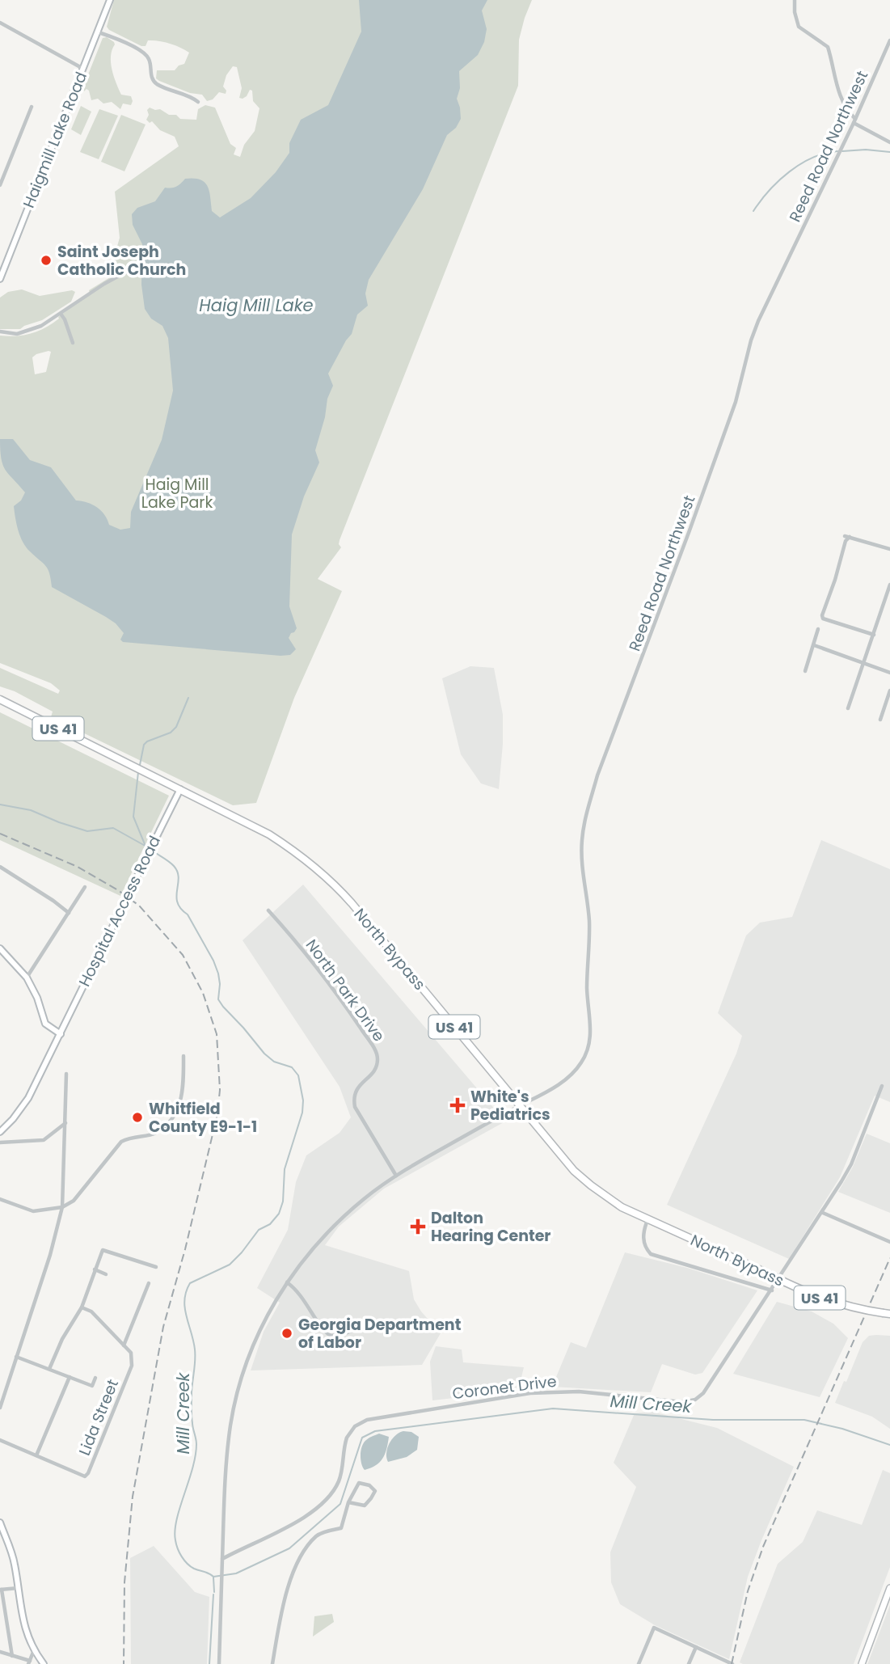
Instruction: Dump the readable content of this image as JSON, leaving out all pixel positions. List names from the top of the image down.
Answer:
{
  "streets": {
    "highway": ["US 41", "North Bypass"],
    "main road": ["Haigmill Lake Road", "Hospital Access Road"],
    "street": [
      "Reed Road Northwest",
      "North Park Drive",
      "Coronet Drive",
      "Lida Street"
    ]
  },
  "crossings": [
    ["Reed Road Northwest", "North Bypass"],
    ["Reed Road Northwest", "North Park Drive"],
    ["Reed Road Northwest", "Coronet Drive"],
    ["Hospital Access Road", "North Bypass"]
  ],
  "water": ["Haig Mill Lake", "Mill Creek"],
  "parks": ["Haig Mill Lake Park"],
  "places": {
    "other": ["Saint Joseph Catholic Church", "Whitfield County E9-1-1", "Georgia Department of Labor"],
    "health": ["White's Pediatrics", "Dalton Hearing Center"]
  }
}
